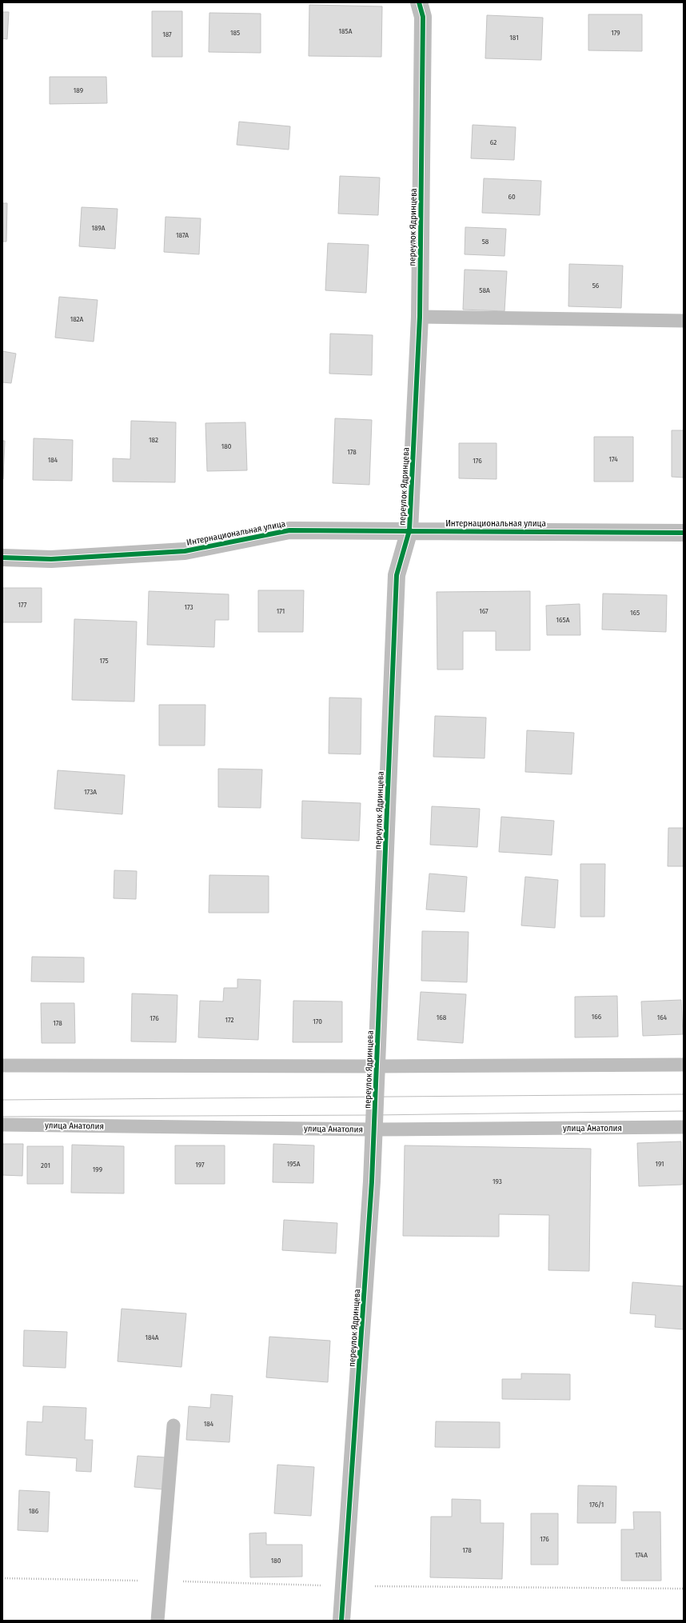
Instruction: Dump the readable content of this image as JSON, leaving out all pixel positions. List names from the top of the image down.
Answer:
{
  "streets": {
    "street": ["переулок Ядринцева", "Интернациональная улица"],
    "lane": ["улица Анатолия"]
  },
  "crossings": [
    ["переулок Ядринцева", "Интернациональная улица"],
    ["переулок Ядринцева", "улица Анатолия"]
  ],
  "house_numbers": [
    "185А",
    "185",
    "179",
    "187",
    "181",
    "189",
    "62",
    "60",
    "189А",
    "187А",
    "58",
    "56",
    "58А",
    "182А",
    "182",
    "180",
    "178",
    "174",
    "184",
    "176",
    "177",
    "173",
    "171",
    "167",
    "165",
    "165А",
    "175",
    "173А",
    "166",
    "168",
    "164",
    "176",
    "172",
    "170",
    "178",
    "195А",
    "191",
    "197",
    "201",
    "199",
    "193",
    "184А",
    "184",
    "176/1",
    "186",
    "176",
    "178",
    "174А",
    "180"
  ]
}
